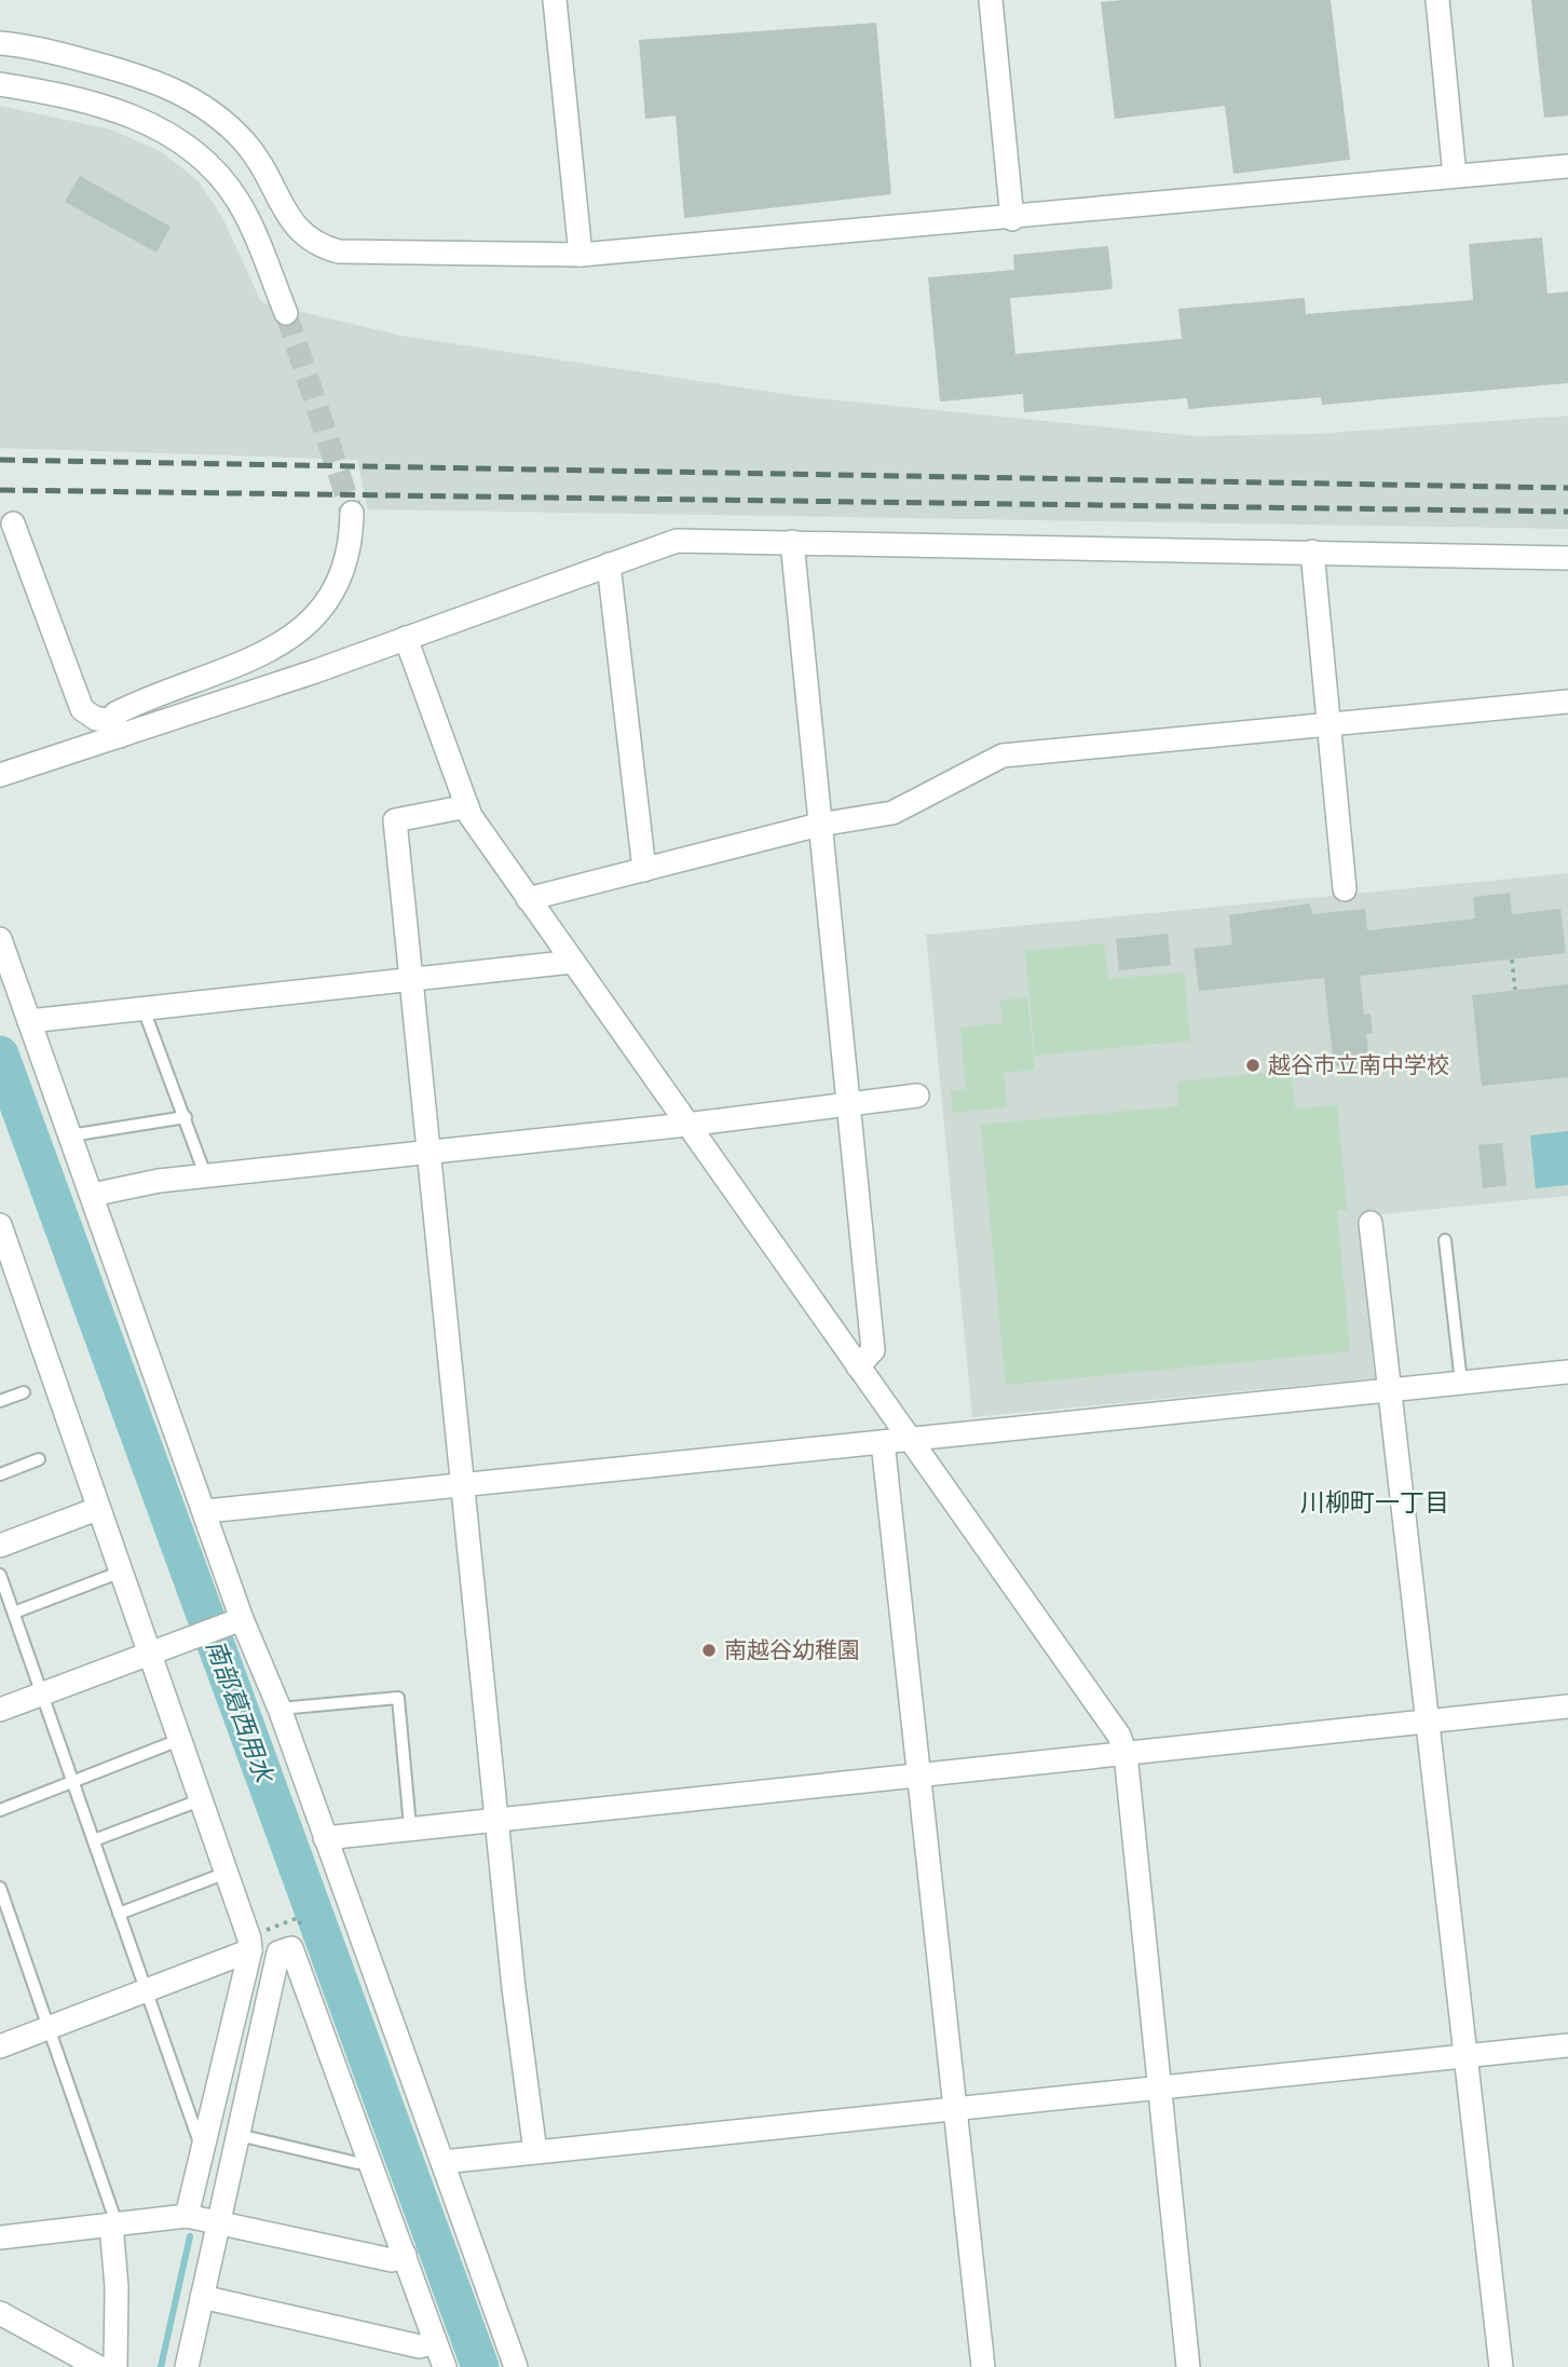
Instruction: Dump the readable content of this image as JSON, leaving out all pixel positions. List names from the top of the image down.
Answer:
{
  "districts": ["川柳町一丁目"],
  "water": ["南部葛西用水"],
  "places": ["越谷市立南中学校", "南越谷幼稚園"]
}
